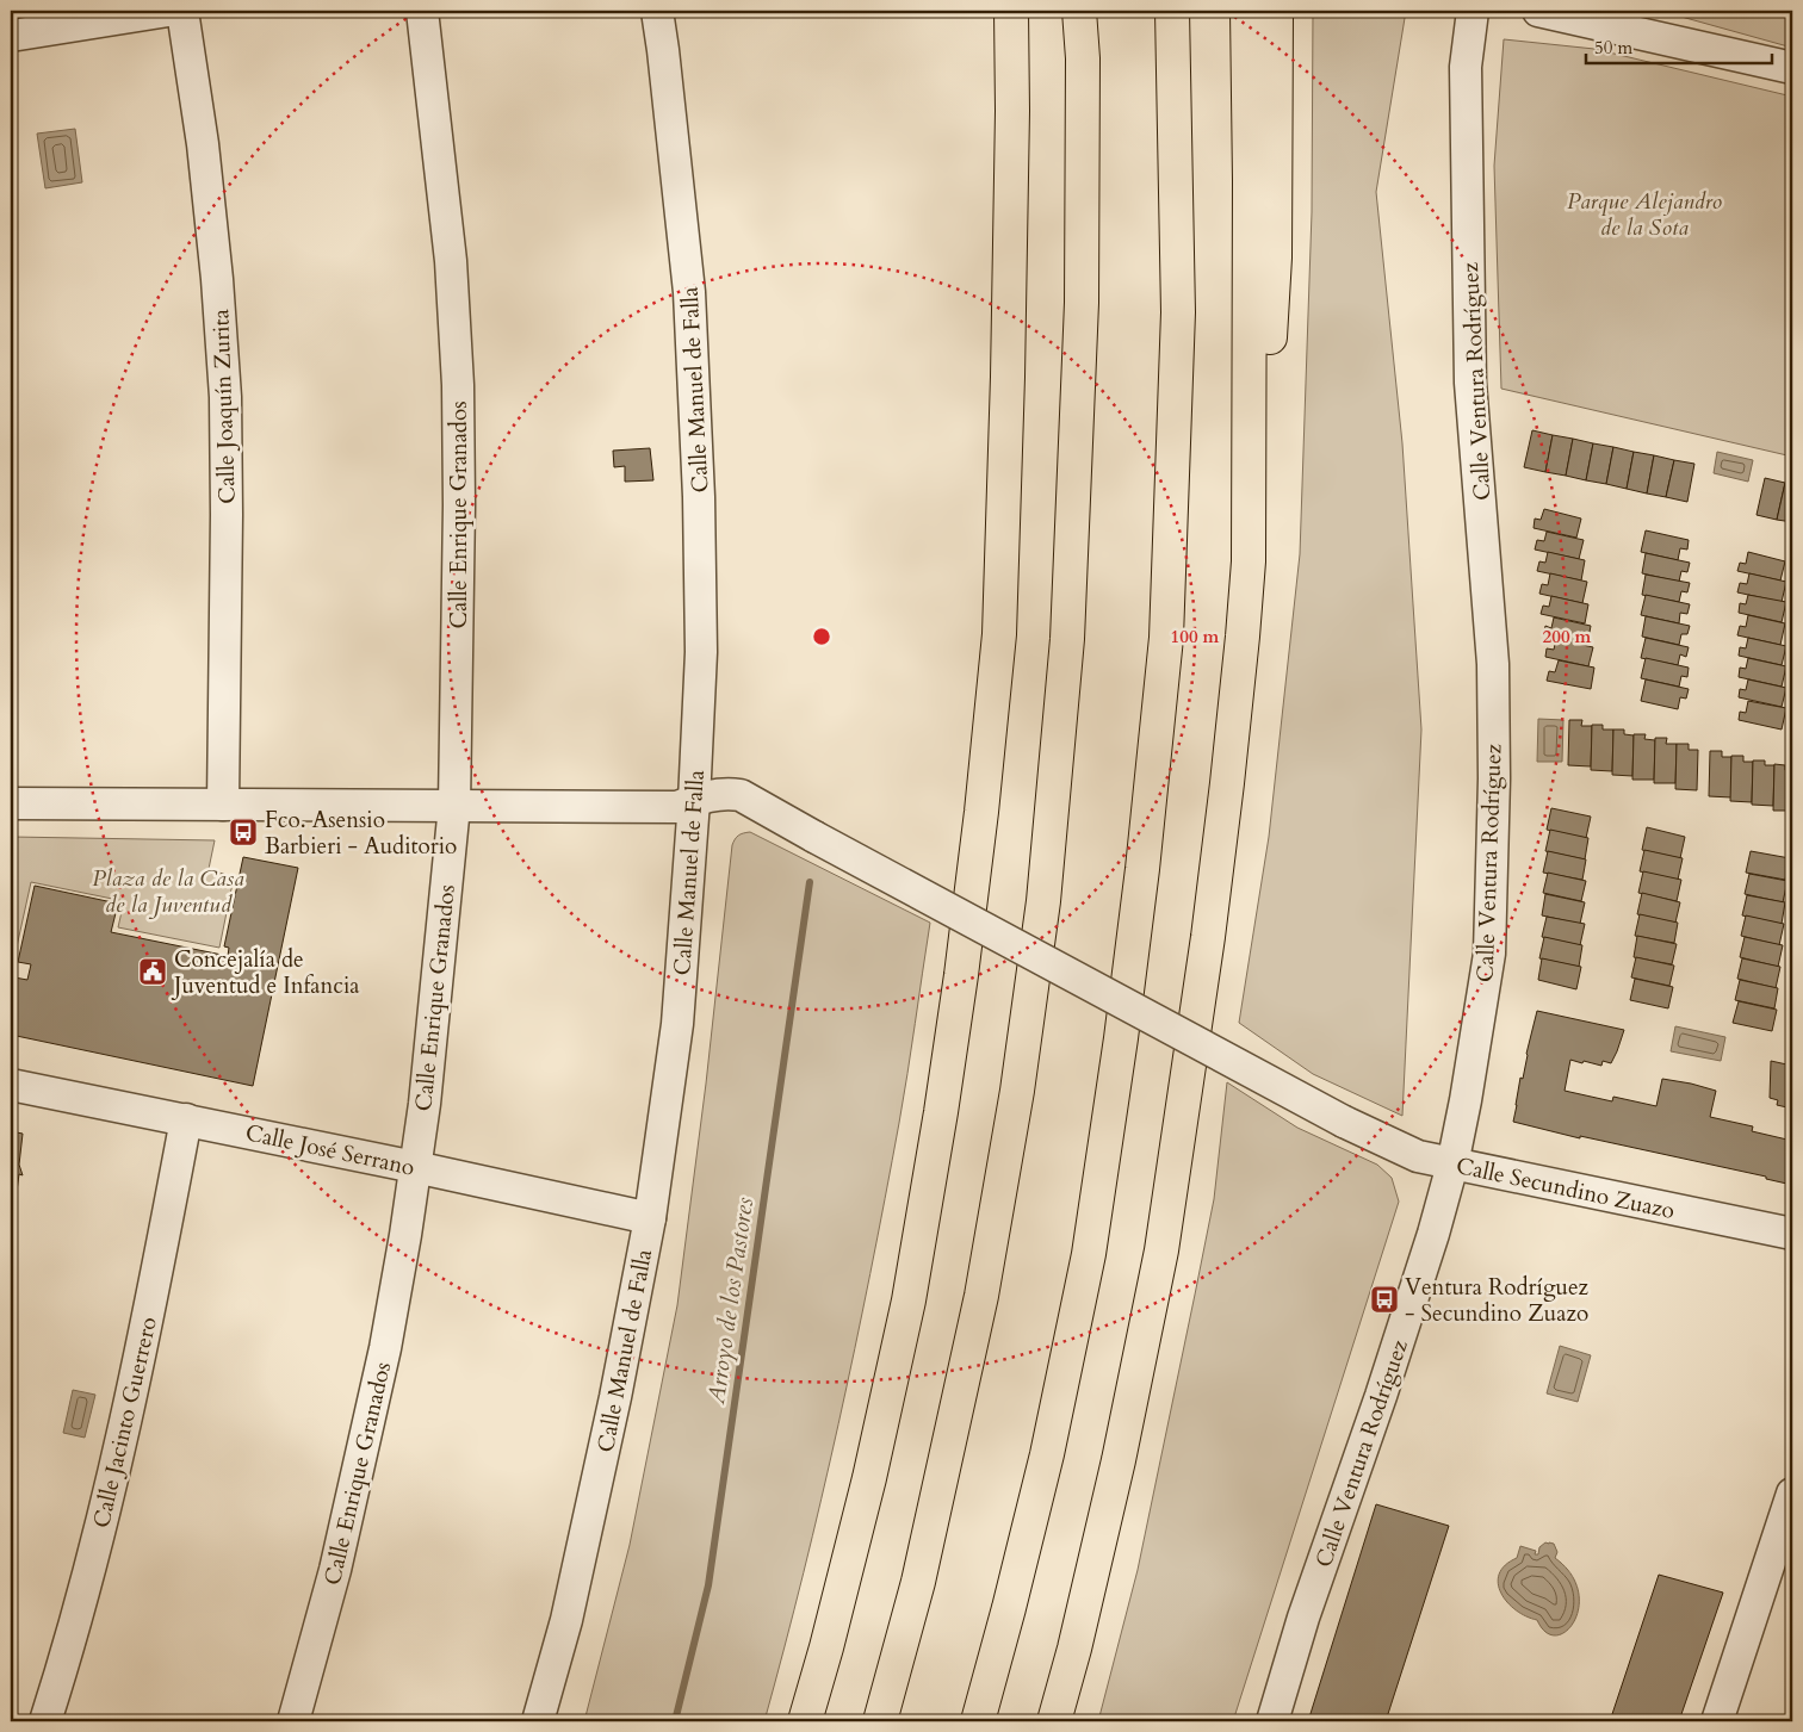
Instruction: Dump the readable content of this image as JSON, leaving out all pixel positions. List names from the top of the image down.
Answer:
{
  "streets": {
    "street": [
      "Calle Ventura Rodríguez",
      "Calle Manuel de Falla",
      "Calle Joaquín Zurita",
      "Calle Enrique Granados",
      "Calle José Serrano",
      "Calle Secundino Zuazo",
      "Calle Jacinto Guerrero"
    ]
  },
  "crossings": [
    ["Calle Ventura Rodríguez", "Calle Secundino Zuazo"],
    ["Calle Manuel de Falla", "Calle José Serrano"],
    ["Calle Manuel de Falla", "Calle Secundino Zuazo"],
    ["Calle Joaquín Zurita", "Calle Secundino Zuazo"],
    ["Calle Enrique Granados", "Calle José Serrano"],
    ["Calle Enrique Granados", "Calle Secundino Zuazo"],
    ["Calle José Serrano", "Calle Jacinto Guerrero"]
  ],
  "water": ["Arroyo de los Pastores"],
  "parks": ["Parque Alejandro de la Sota", "Plaza de la Casa de la Juventud"],
  "places": {
    "bus stop": ["Fco. Asensio Barbieri - Auditorio", "Ventura Rodríguez - Secundino Zuazo"],
    "public building": ["Concejalía de Juventud e Infancia"]
  },
  "scale_bar": "50 m",
  "rings": ["100 m", "200 m"]
}
